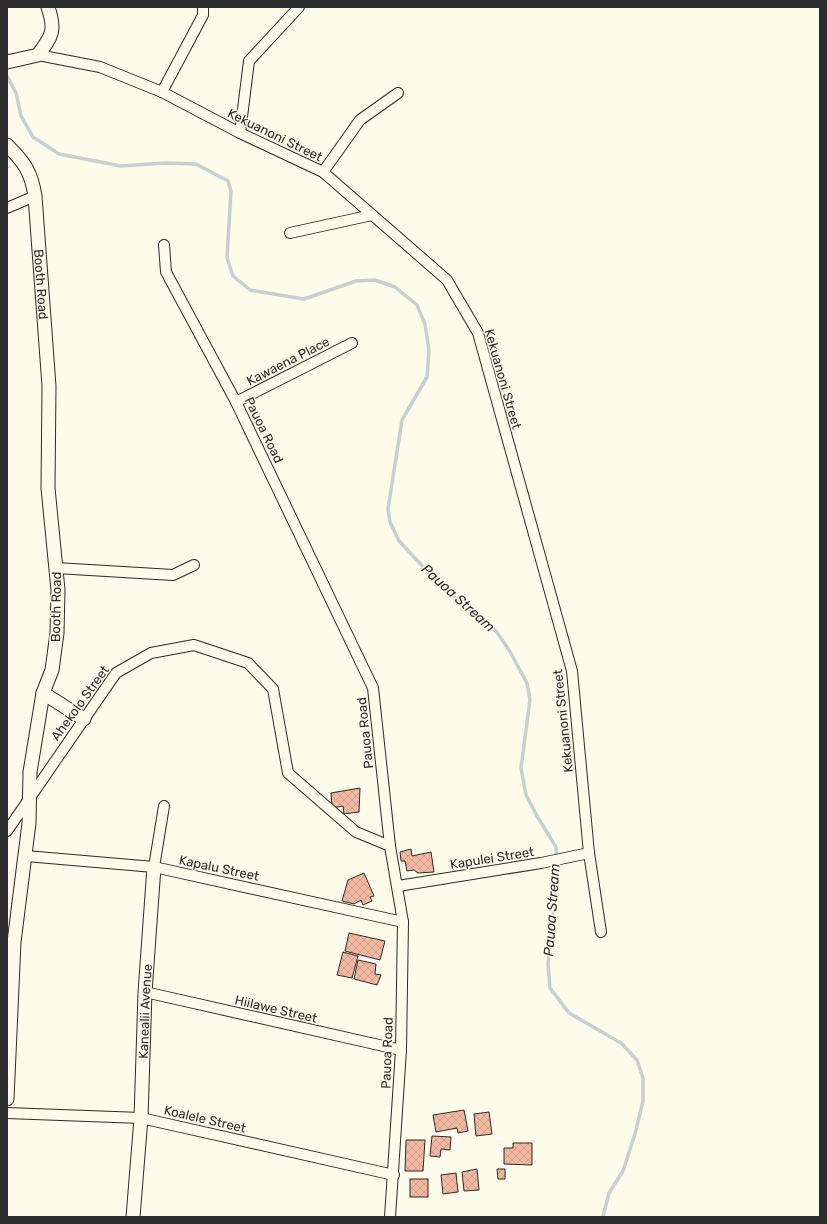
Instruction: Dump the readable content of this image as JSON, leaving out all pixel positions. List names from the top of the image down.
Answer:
{
  "streets": {
    "street": [
      "Kekuanoni Street",
      "Booth Road",
      "Kawaena Place",
      "Pauoa Road",
      "Ahekolo Street",
      "Kapulei Street",
      "Kapalu Street",
      "Hiilawe Street",
      "Kanealii Avenue",
      "Koalele Street"
    ]
  },
  "crossings": [
    ["Kekuanoni Street", "Kapulei Street"],
    ["Booth Road", "Ahekolo Street"],
    ["Booth Road", "Kapalu Street"],
    ["Kawaena Place", "Pauoa Road"],
    ["Pauoa Road", "Ahekolo Street"],
    ["Pauoa Road", "Kapulei Street"],
    ["Pauoa Road", "Kapalu Street"],
    ["Pauoa Road", "Hiilawe Street"],
    ["Pauoa Road", "Koalele Street"],
    ["Kapalu Street", "Kanealii Avenue"],
    ["Hiilawe Street", "Kanealii Avenue"],
    ["Kanealii Avenue", "Koalele Street"]
  ],
  "water": ["Pauoa Stream"]
}
